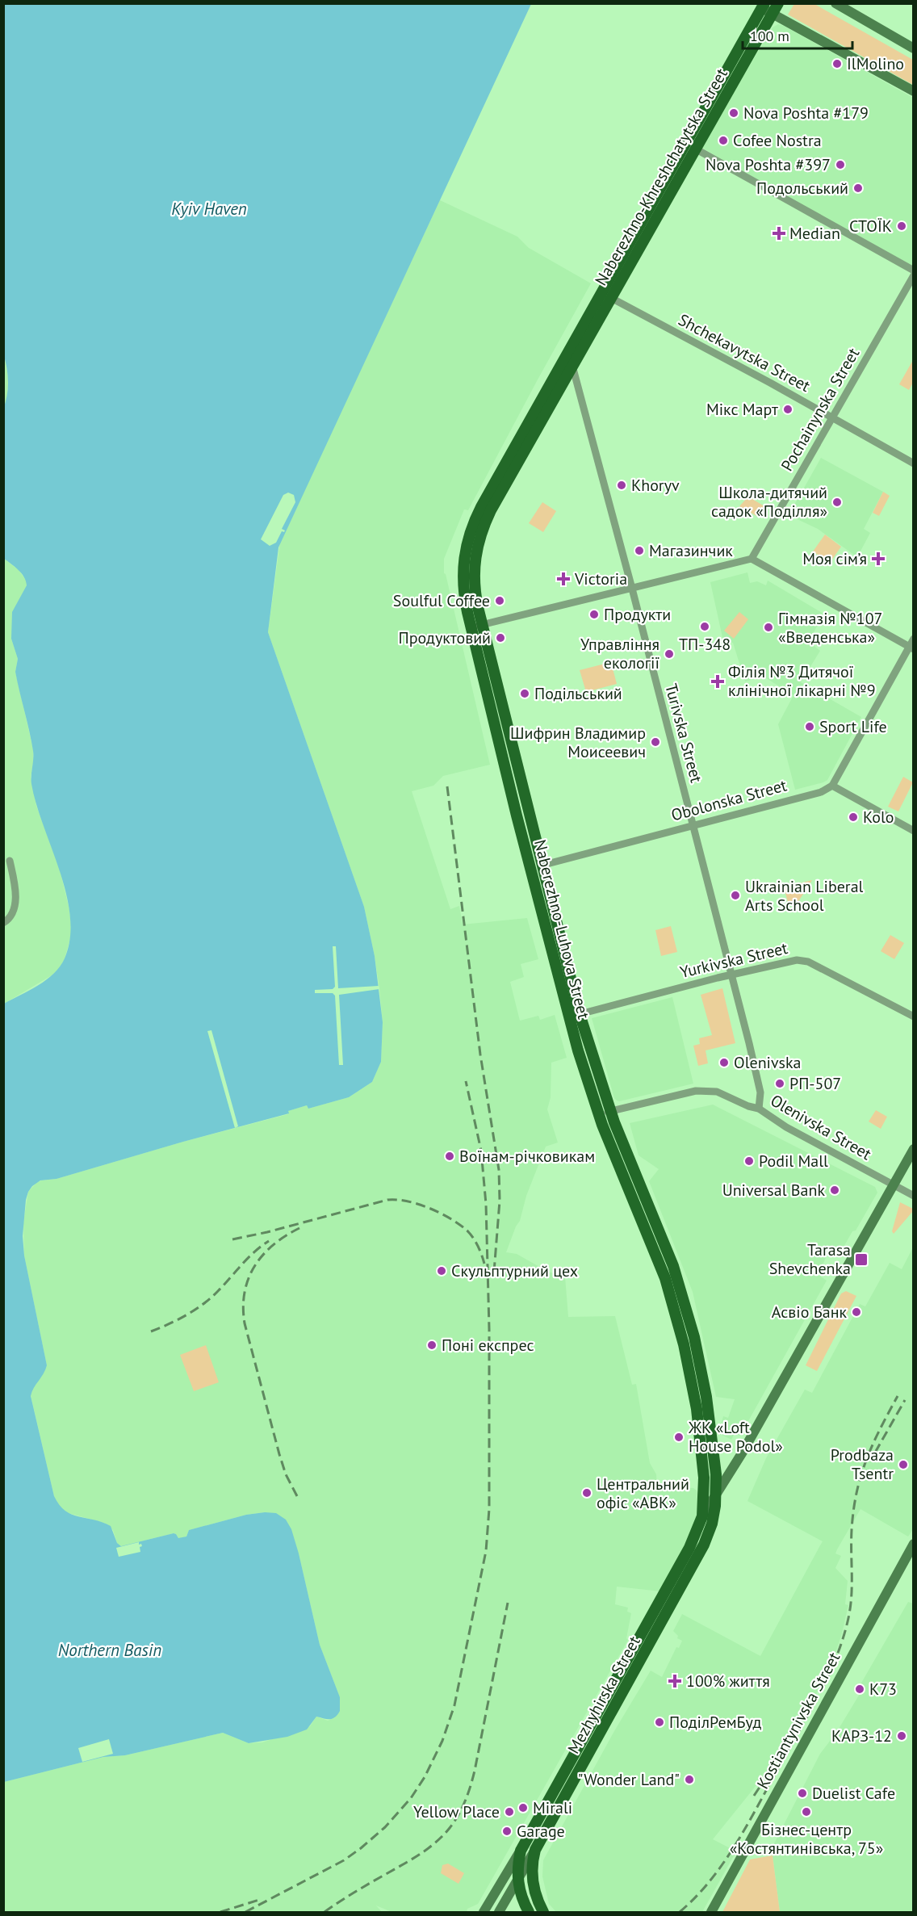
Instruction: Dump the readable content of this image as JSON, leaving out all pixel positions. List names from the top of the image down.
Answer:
{
  "streets": {
    "main road": [
      "Naberezhno-Khreshchatytska Street",
      "Naberezhno-Luhova Street",
      "Mezhyhirska Street",
      "Kostiantynivska Street"
    ],
    "street": [
      "Shchekavytska Street",
      "Pochainynska Street",
      "Turivska Street",
      "Obolonska Street",
      "Yurkivska Street",
      "Olenivska Street"
    ]
  },
  "crossings": [
    ["Naberezhno-Khreshchatytska Street", "Shchekavytska Street"],
    ["Naberezhno-Khreshchatytska Street", "Turivska Street"],
    ["Naberezhno-Khreshchatytska Street", "Naberezhno-Luhova Street"],
    ["Shchekavytska Street", "Pochainynska Street"],
    ["Turivska Street", "Obolonska Street"],
    ["Turivska Street", "Naberezhno-Luhova Street"],
    ["Turivska Street", "Yurkivska Street"],
    ["Turivska Street", "Olenivska Street"],
    ["Obolonska Street", "Naberezhno-Luhova Street"],
    ["Naberezhno-Luhova Street", "Yurkivska Street"],
    ["Naberezhno-Luhova Street", "Olenivska Street"],
    ["Naberezhno-Luhova Street", "Mezhyhirska Street"],
    ["Olenivska Street", "Mezhyhirska Street"]
  ],
  "water": ["Kyiv Haven", "Northern Basin"],
  "places": {
    "other": [
      "IlMolino",
      "Nova Poshta #179",
      "Сofee Nostra",
      "Nova Poshta #397",
      "Подольський",
      "СТОЇК",
      "Мікс Март",
      "Khoryv",
      "Школа-дитячий садок «Поділля»",
      "Магазинчик",
      "Soulful Coffee",
      "Продукти",
      "ТП-348",
      "Гімназія №107 «Введенська»",
      "Продуктовий",
      "Управління екології",
      "Подільський",
      "Sport Life",
      "Шифрин Владимир Моисеевич",
      "Kolo",
      "Ukrainian Liberal Arts School",
      "Olenivska",
      "РП-507",
      "Воїнам-річковикам",
      "Podil Mall",
      "Universal Bank",
      "Скульптурний цех",
      "Асвіо Банк",
      "Поні експрес",
      "ЖК «Loft House Podol»",
      "Prodbaza Tsentr",
      "Центральний офіс «АВК»",
      "К73",
      "ПоділРемБуд",
      "КАРЗ-12",
      "\"Wonder Land\"",
      "Duelist Cafe",
      "Mirali",
      "Yellow Place",
      "Бізнес-центр «Костянтинівська, 75»",
      "Garage"
    ],
    "health": [
      "Median",
      "Моя сім’я",
      "Victoria",
      "Філія №3 Дитячої клінічної лікарні №9",
      "100% життя"
    ],
    "transit": ["Tarasa Shevchenka"]
  },
  "scale_bar": "100 m"
}
